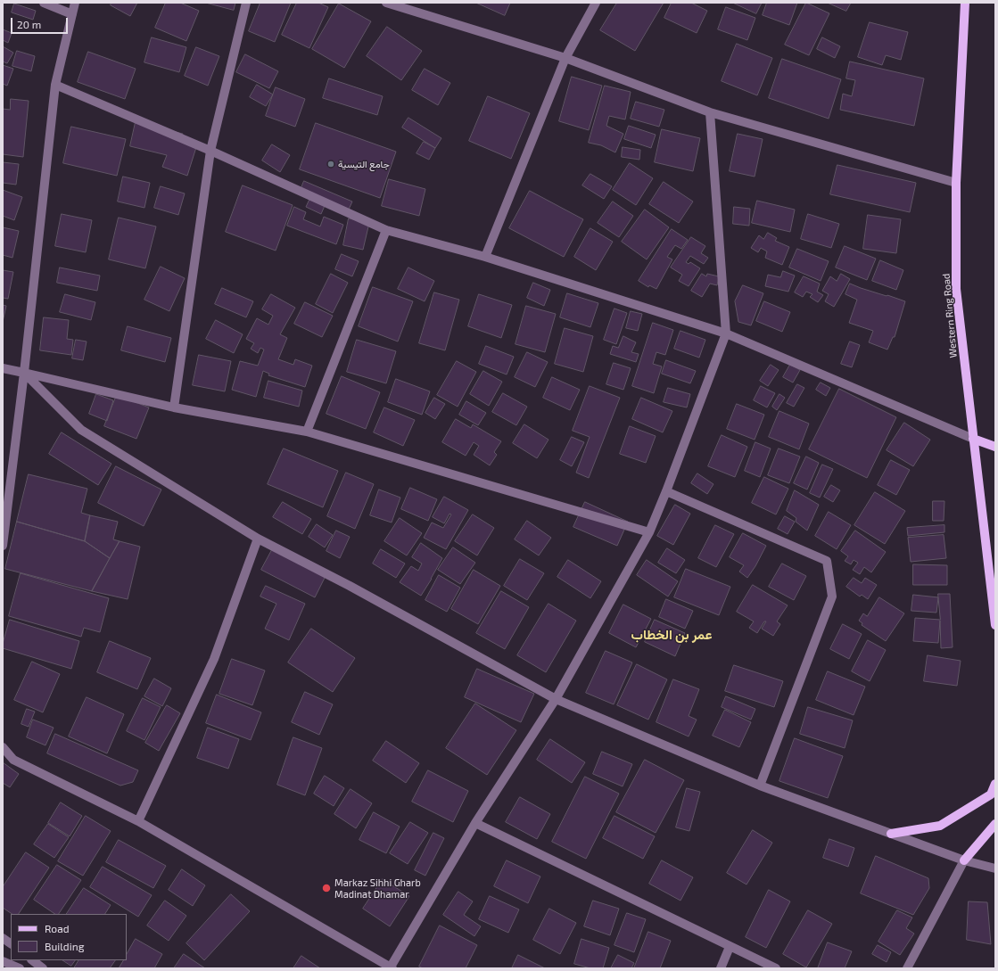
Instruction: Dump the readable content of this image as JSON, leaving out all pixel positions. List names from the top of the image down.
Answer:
{
  "streets": {
    "main road": ["Western Ring Road"]
  },
  "districts": ["عمر بن الخطاب"],
  "places": ["جامع التيسية", "Markaz Sihhi Gharb Madinat Dhamar"],
  "legend": ["Road", "Building"],
  "scale_bar": "20 m"
}
